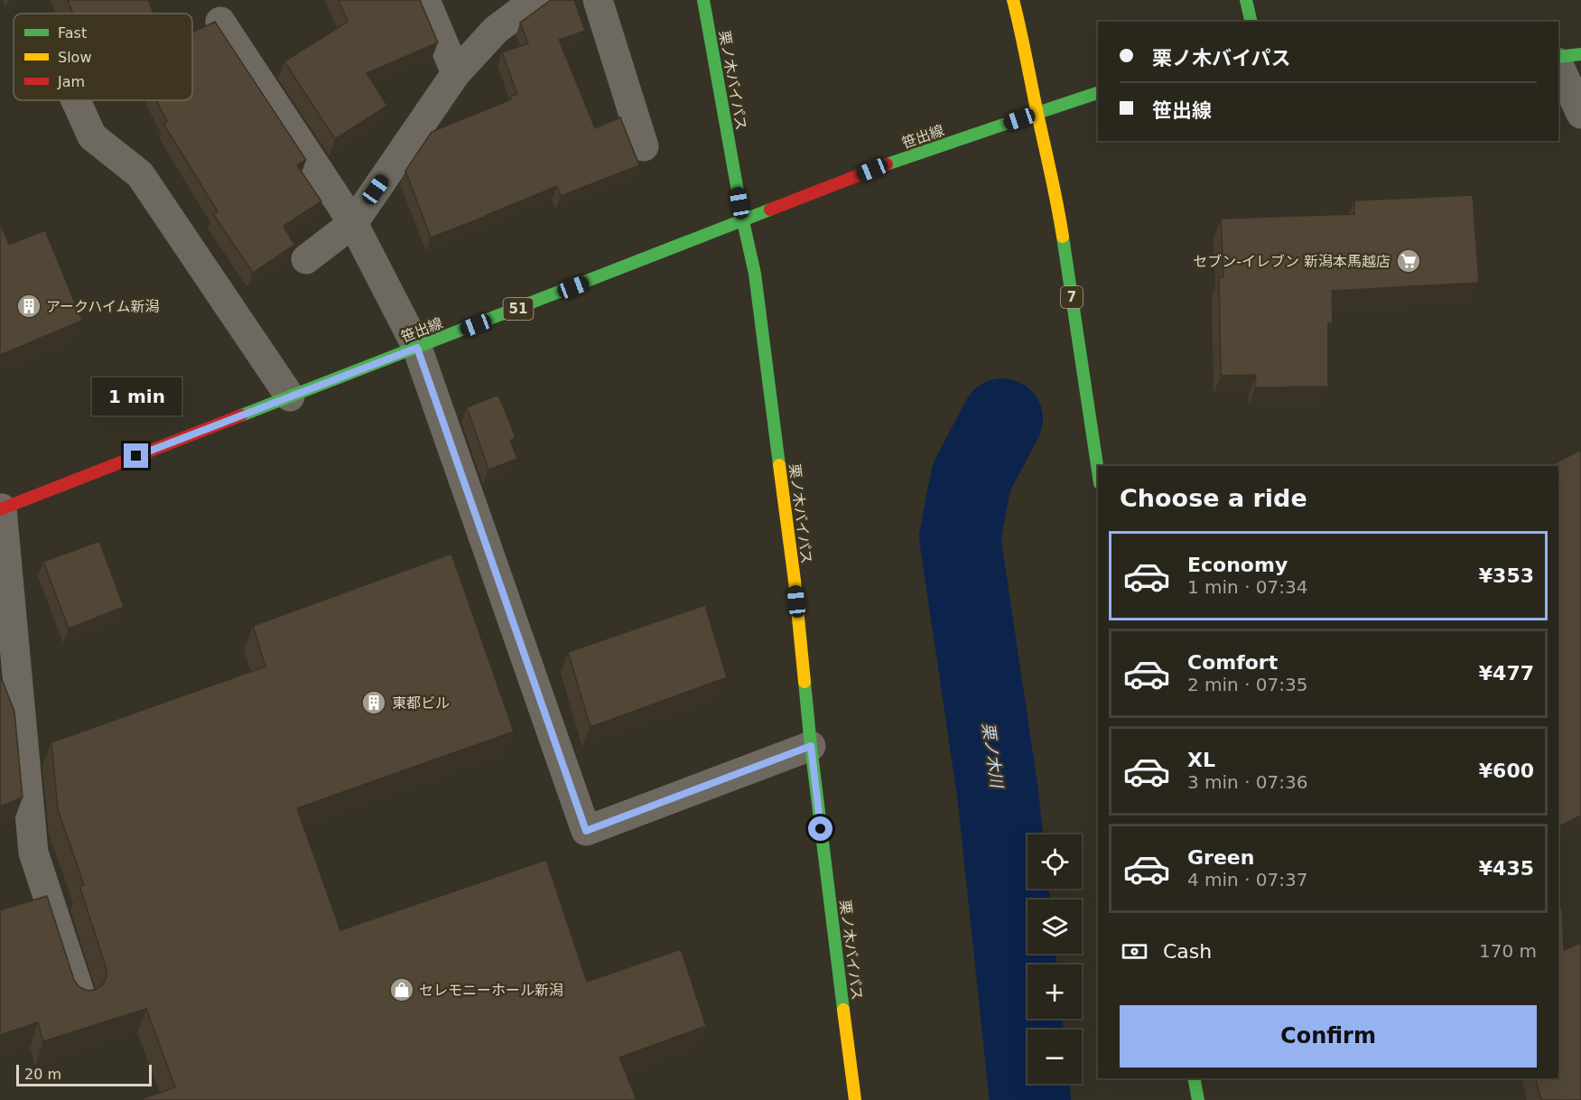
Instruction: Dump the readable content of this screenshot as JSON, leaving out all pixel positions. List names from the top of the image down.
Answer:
{
  "streets": {
    "main road": [
      "栗ノ木バイパス",
      "笹出線",
      "7",
      "51"
    ]
  },
  "crossings": [
    ["栗ノ木バイパス", "笹出線"],
    ["笹出線", "7"]
  ],
  "water": ["栗ノ木川"],
  "places": {
    "supermarket": ["セブン‐イレブン 新潟本馬越店"],
    "building": ["アークハイム新潟", "東都ビル"],
    "shop": ["セレモニーホール新潟"]
  },
  "legend": ["Fast", "Slow", "Jam"],
  "scale_bar": "20 m",
  "page": {
    "banner": ["栗ノ木バイパス", "笹出線"],
    "bubble": "1 min",
    "heading": "Choose a ride",
    "list": [
      {
        "name": "Economy",
        "note": "1 min · 07:34",
        "value": "¥353"
      },
      {
        "name": "Comfort",
        "note": "2 min · 07:35",
        "value": "¥477"
      },
      {
        "name": "XL",
        "note": "3 min · 07:36",
        "value": "¥600"
      },
      {
        "name": "Green",
        "note": "4 min · 07:37",
        "value": "¥435"
      }
    ],
    "map_buttons": ["+", "−"],
    "pay": ["Cash", "170 m"],
    "buttons": "Confirm",
    "scale": "20 m"
  }
}
